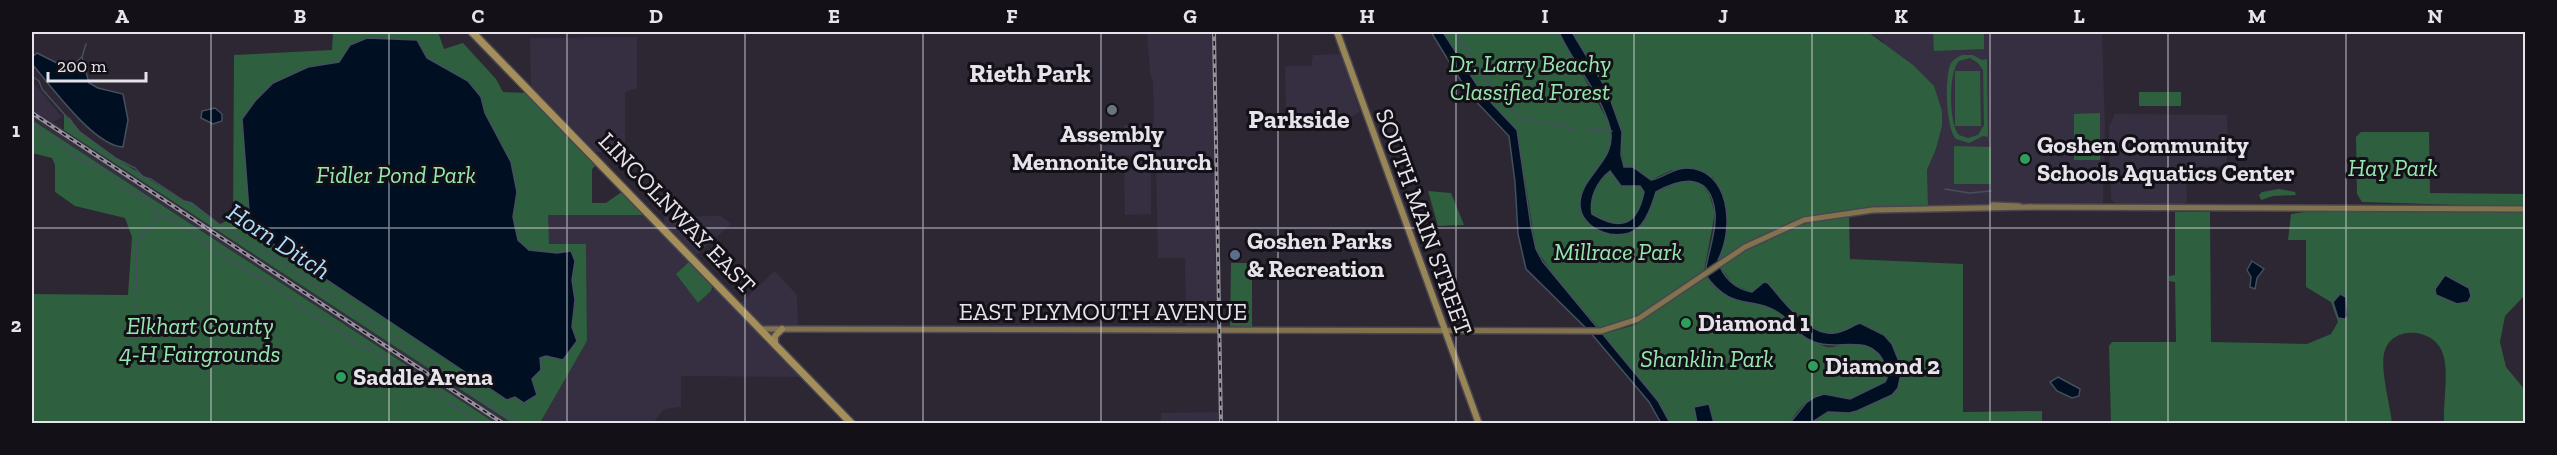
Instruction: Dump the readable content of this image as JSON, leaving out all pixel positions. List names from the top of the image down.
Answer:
{
  "streets": {
    "highway": ["LINCOLNWAY EAST"],
    "main road": ["SOUTH MAIN STREET", "EAST PLYMOUTH AVENUE"]
  },
  "crossings": [
    ["LINCOLNWAY EAST", "EAST PLYMOUTH AVENUE"],
    ["SOUTH MAIN STREET", "EAST PLYMOUTH AVENUE"]
  ],
  "districts": ["Rieth Park", "Parkside"],
  "water": ["Horn Ditch"],
  "parks": [
    "Dr. Larry Beachy Classified Forest",
    "Hay Park",
    "Fidler Pond Park",
    "Millrace Park",
    "Elkhart County 4-H Fairgrounds",
    "Shanklin Park"
  ],
  "places": [
    "Assembly Mennonite Church",
    "Goshen Community Schools Aquatics Center",
    "Goshen Parks & Recreation",
    "Diamond 1",
    "Diamond 2",
    "Saddle Arena"
  ],
  "scale_bar": "200 m",
  "grid": {
    "columns": [
      "A",
      "B",
      "C",
      "D",
      "E",
      "F",
      "G",
      "H",
      "I",
      "J",
      "K",
      "L",
      "M",
      "N"
    ],
    "rows": ["1", "2"]
  }
}
